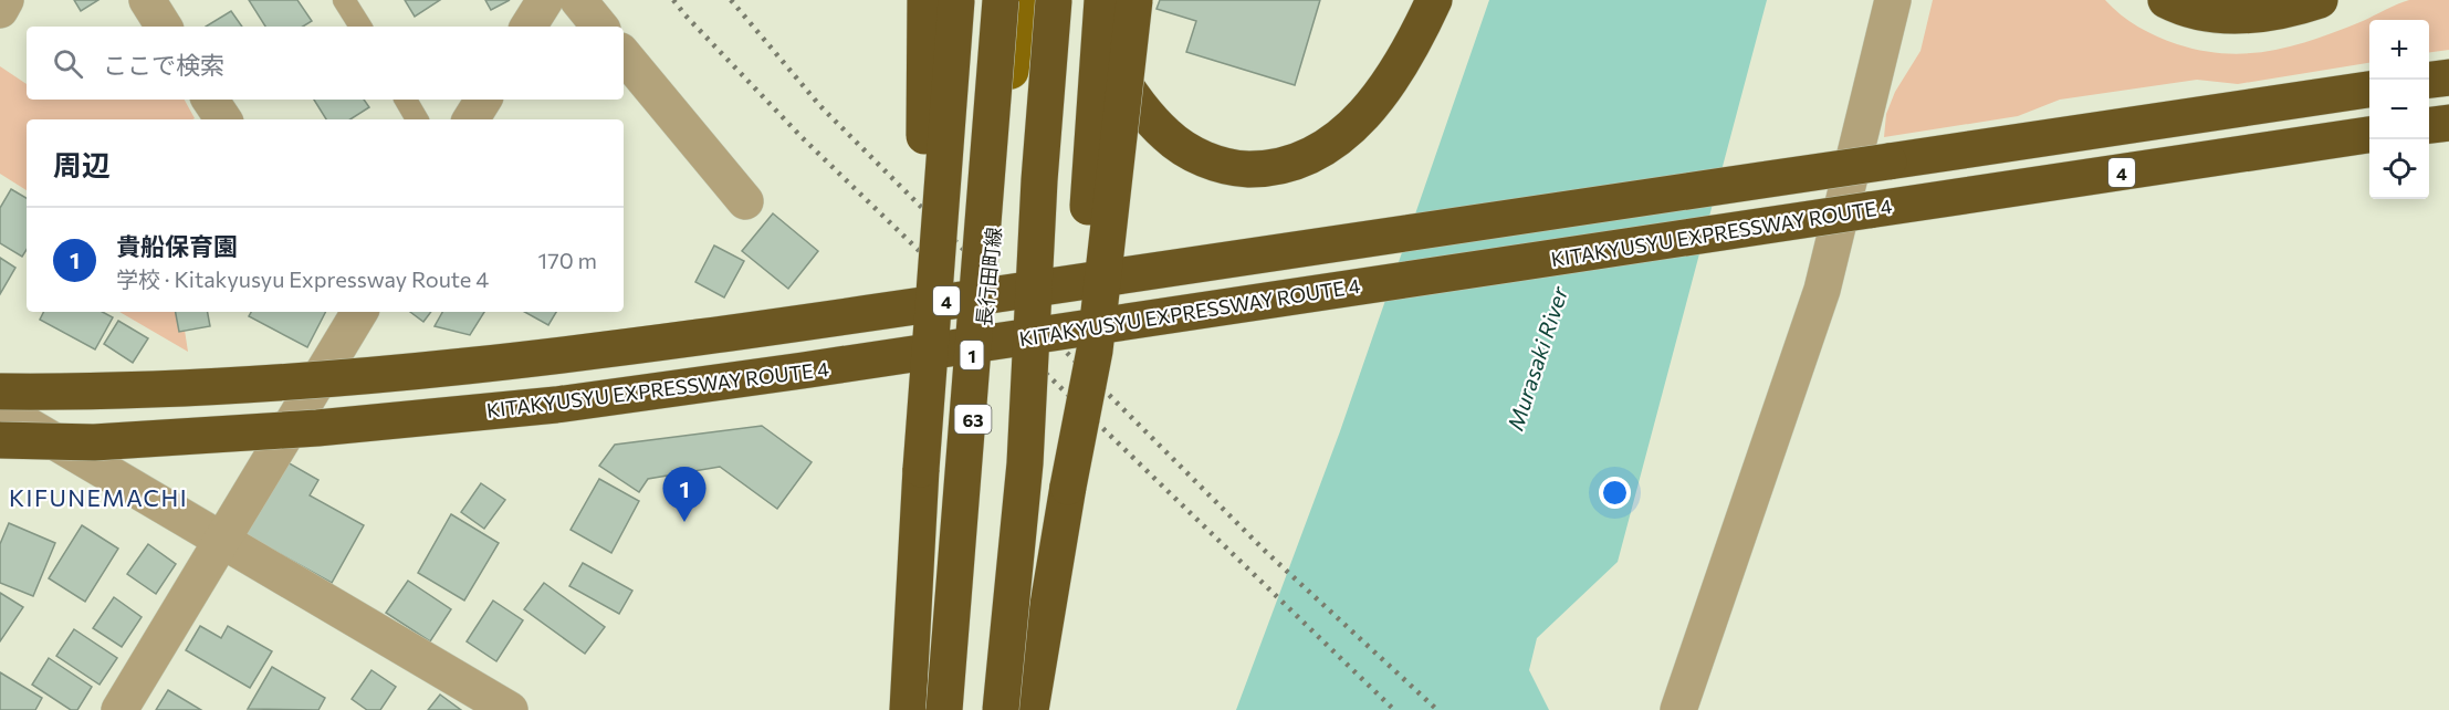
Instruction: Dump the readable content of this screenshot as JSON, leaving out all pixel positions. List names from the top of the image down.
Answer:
{
  "streets": {
    "highway": ["4", "KITAKYUSYU EXPRESSWAY ROUTE 4", "1"],
    "main road": ["長行田町線", "63"]
  },
  "districts": ["KIFUNEMACHI"],
  "water": ["Murasaki River"],
  "page": {
    "map_buttons": ["+", "−"],
    "search": "ここで検索",
    "heading": "周辺",
    "list": [
      {
        "mark": "1",
        "name": "貴船保育園",
        "note": "学校 · Kitakyusyu Expressway Route 4",
        "value": "170 m"
      }
    ],
    "pins": "1"
  }
}
